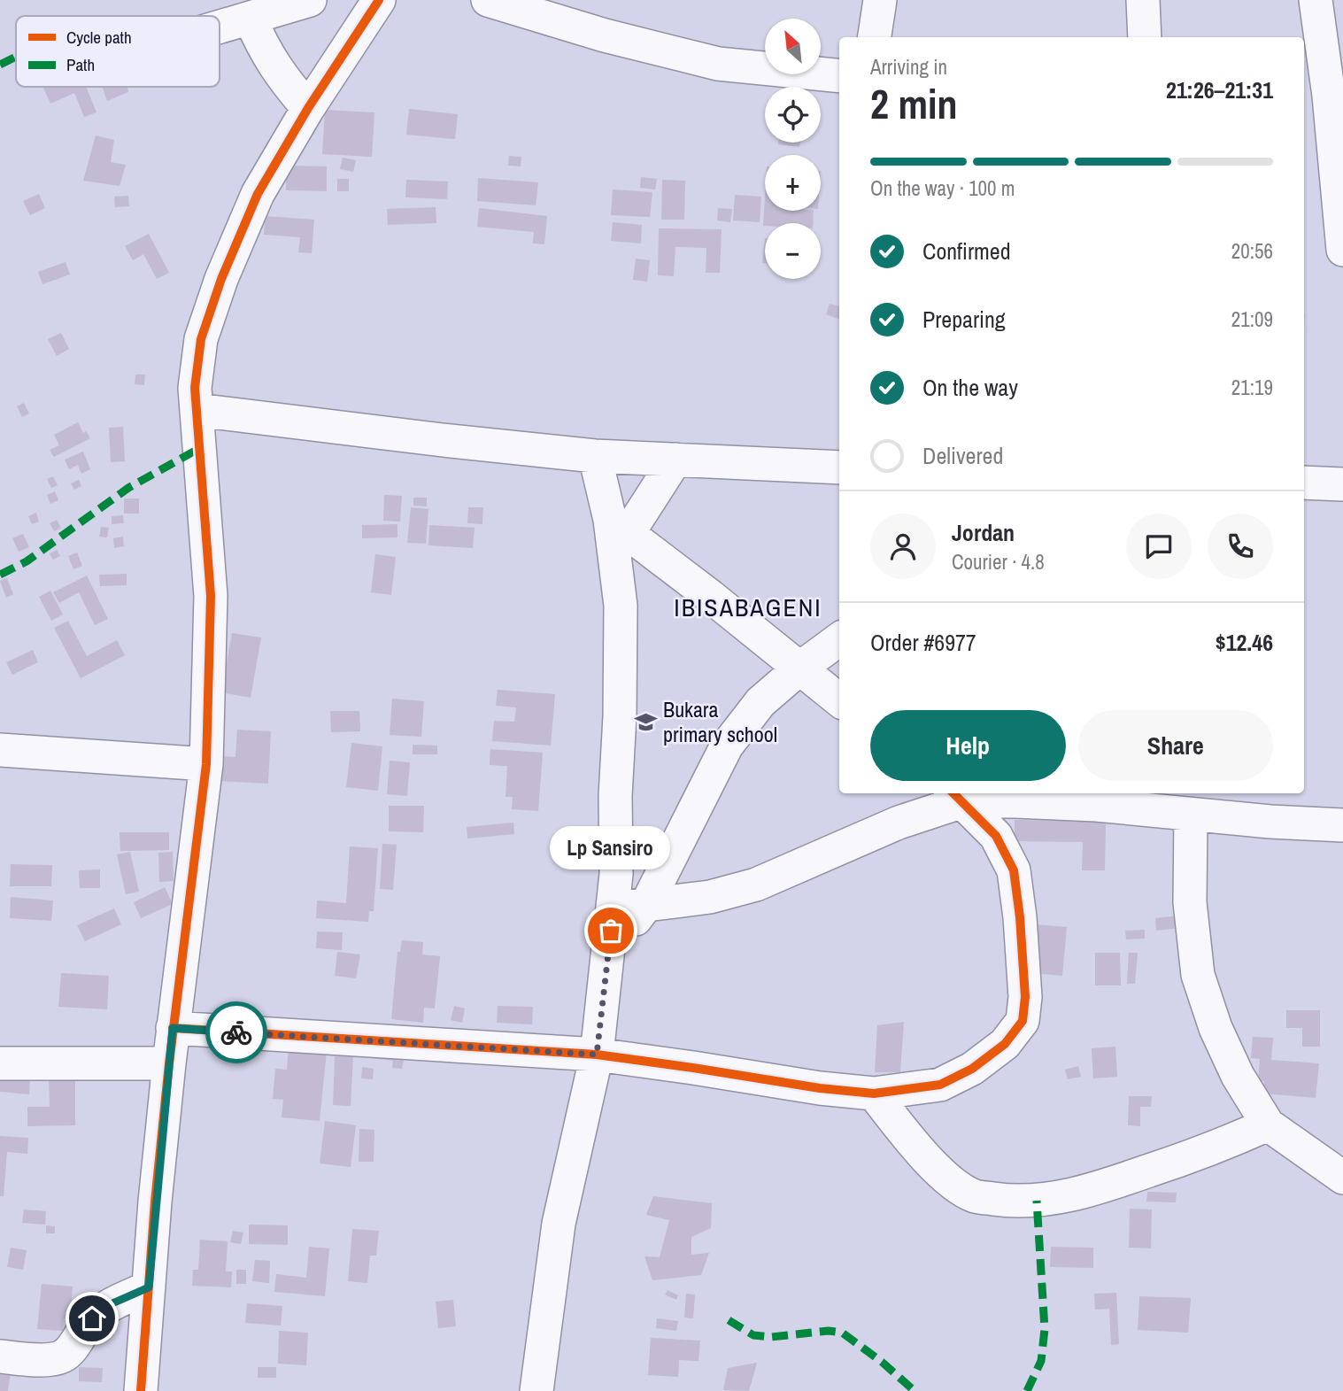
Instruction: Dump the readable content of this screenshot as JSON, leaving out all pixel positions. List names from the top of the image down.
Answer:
{
  "districts": ["IBISABAGENI"],
  "places": {
    "school or university": ["Bukara primary school"],
    "other": ["Lp Sansiro"]
  },
  "legend": ["Cycle path", "Path"],
  "north": "top left",
  "page": {
    "map_buttons": ["+", "−"],
    "heading": ["2 min", "Arriving in", "21:26–21:31"],
    "panel": [
      "Jordan",
      "Courier · 4.8",
      "Order #6977",
      "$12.46"
    ],
    "bar": "On the way · 100 m",
    "list": [
      ["Confirmed", "20:56"],
      ["Preparing", "21:09"],
      ["On the way", "21:19"],
      "Delivered"
    ],
    "buttons": ["Help", "Share"],
    "bubble": "Lp Sansiro"
  }
}
